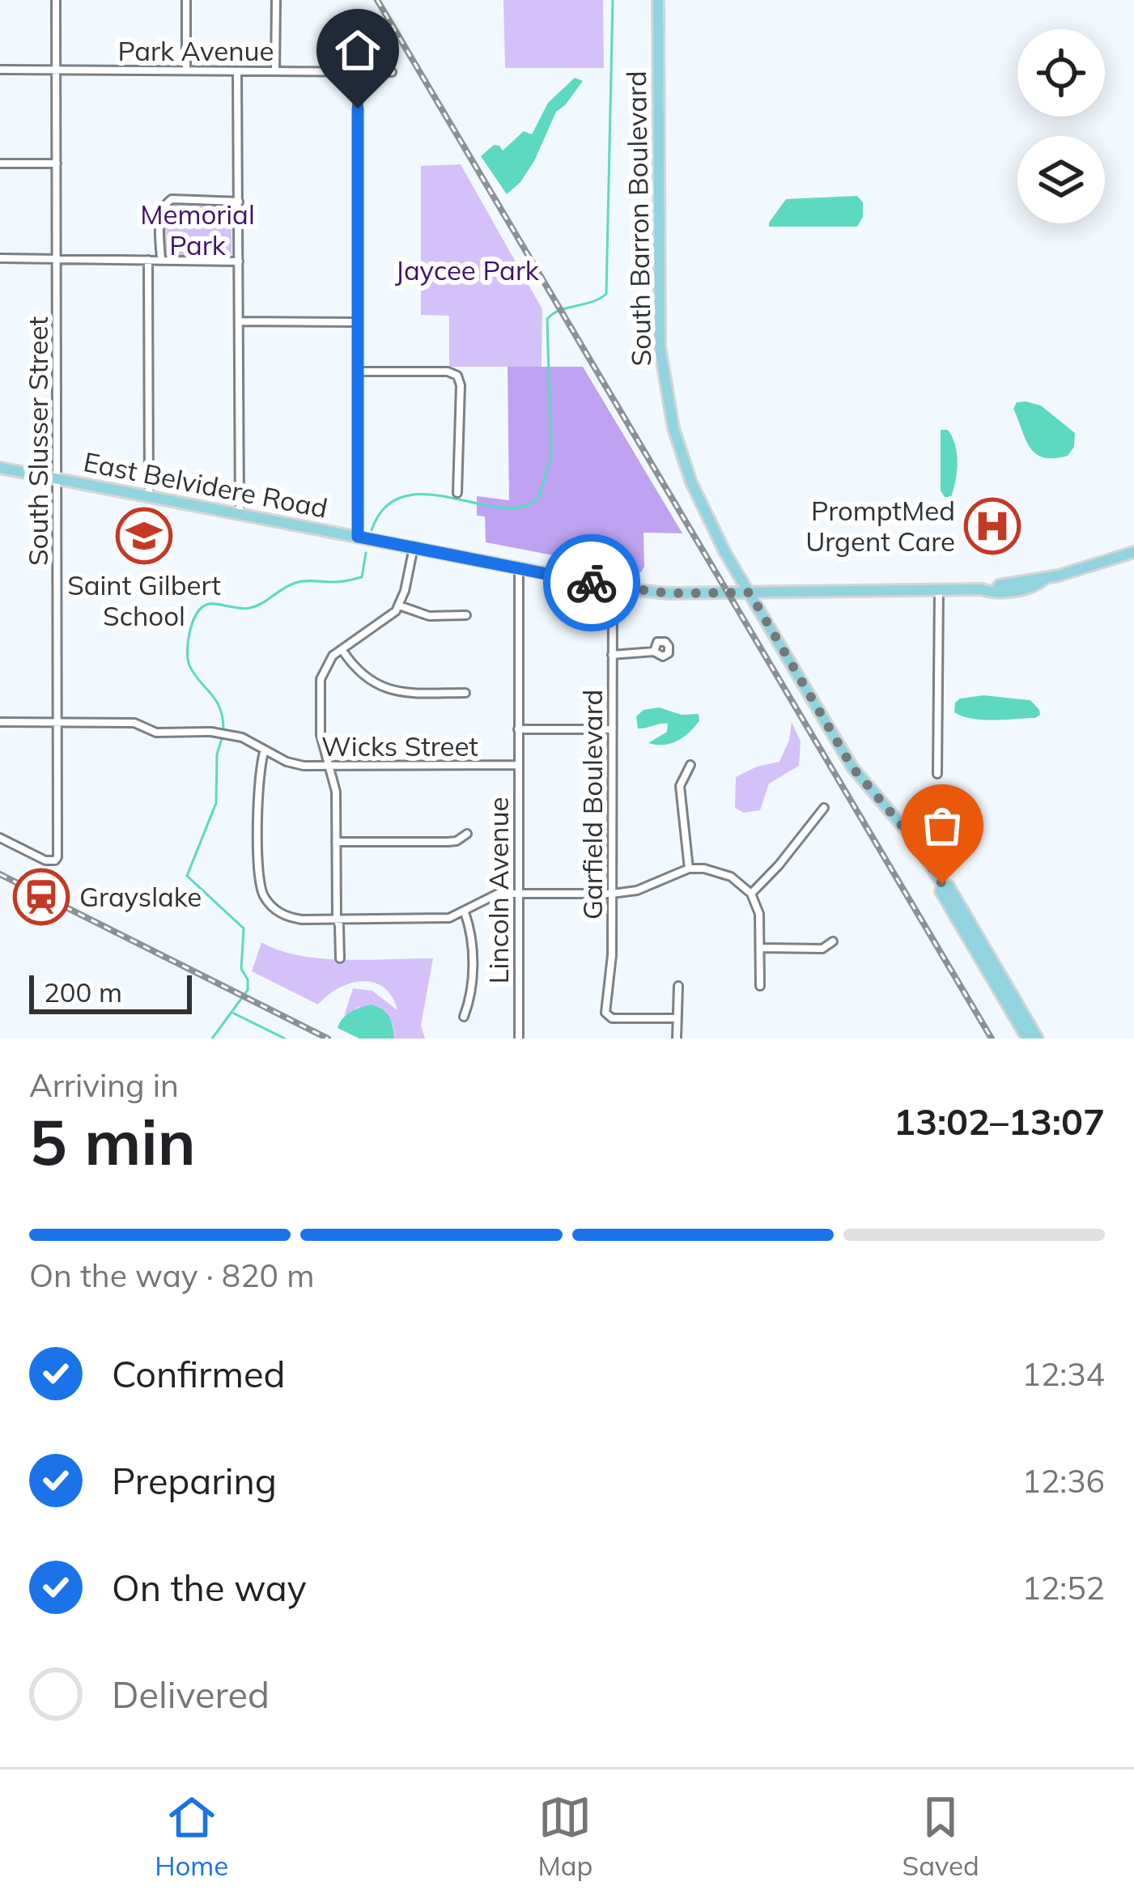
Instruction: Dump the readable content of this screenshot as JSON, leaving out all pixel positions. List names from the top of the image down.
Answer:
{
  "streets": {
    "main road": ["South Barron Boulevard", "East Belvidere Road"],
    "street": [
      "Park Avenue",
      "South Slusser Street",
      "Wicks Street",
      "Garfield Boulevard",
      "Lincoln Avenue"
    ]
  },
  "crossings": [
    ["Park Avenue", "South Slusser Street"],
    ["South Barron Boulevard", "East Belvidere Road"],
    ["South Slusser Street", "East Belvidere Road"],
    ["South Slusser Street", "Wicks Street"],
    ["East Belvidere Road", "Garfield Boulevard"],
    ["East Belvidere Road", "Lincoln Avenue"],
    ["Wicks Street", "Lincoln Avenue"]
  ],
  "parks": ["Memorial Park", "Jaycee Park"],
  "places": {
    "hospital": ["PromptMed Urgent Care"],
    "school or university": ["Saint Gilbert School"],
    "station": ["Grayslake"]
  },
  "scale_bar": "200 m",
  "page": {
    "scale": "200 m",
    "heading": ["5 min", "Arriving in", "13:02–13:07"],
    "bar": "On the way · 820 m",
    "list": [
      ["Confirmed", "12:34"],
      ["Preparing", "12:36"],
      ["On the way", "12:52"],
      "Delivered"
    ],
    "tabs": ["Home", "Map", "Saved"]
  }
}
